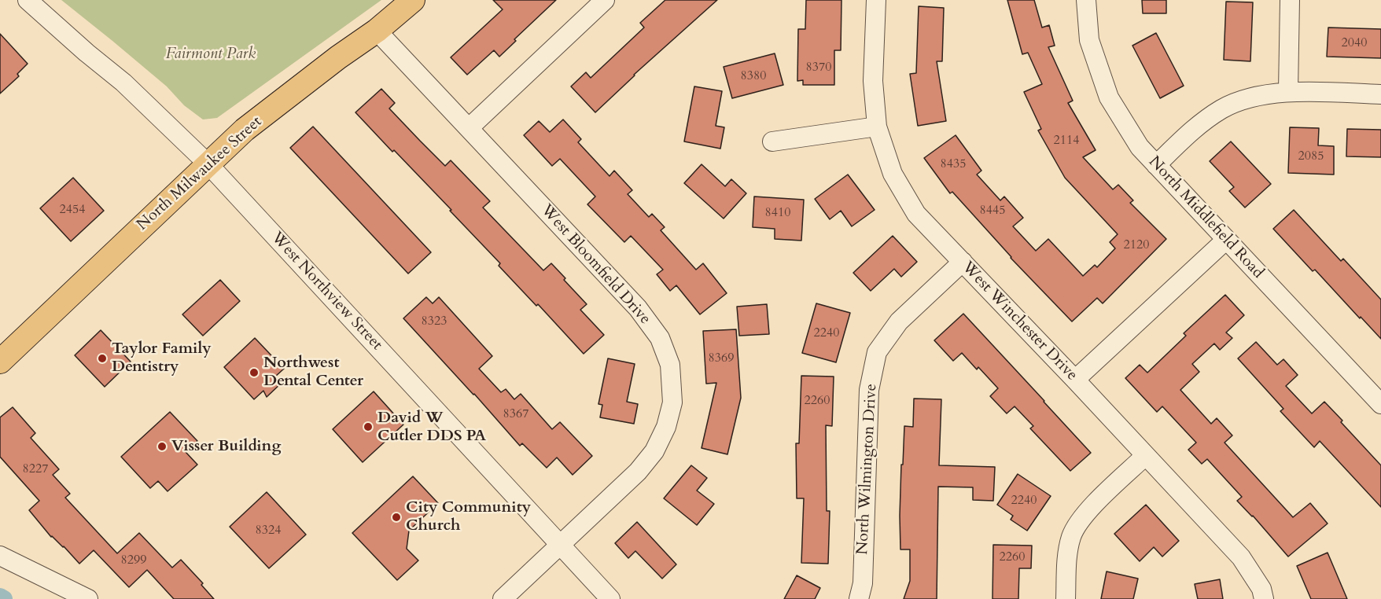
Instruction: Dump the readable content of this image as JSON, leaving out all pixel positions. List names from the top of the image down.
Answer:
{
  "streets": {
    "main road": ["North Milwaukee Street"],
    "street": [
      "North Middlefield Road",
      "West Bloomfield Drive",
      "West Northview Street",
      "West Winchester Drive",
      "North Wilmington Drive"
    ]
  },
  "crossings": [
    ["North Milwaukee Street", "West Bloomfield Drive"],
    ["North Milwaukee Street", "West Northview Street"],
    ["West Bloomfield Drive", "West Northview Street"],
    ["West Winchester Drive", "North Wilmington Drive"]
  ],
  "parks": ["Fairmont Park"],
  "places": [
    "Taylor Family Dentistry",
    "Northwest Dental Center",
    "David W Cutler DDS PA",
    "Visser Building",
    "City Community Church"
  ],
  "house_numbers": [
    "2040",
    "8370",
    "8380",
    "2114",
    "2085",
    "8435",
    "2454",
    "8445",
    "8410",
    "2120",
    "8323",
    "2240",
    "8369",
    "2260",
    "8367",
    "8227",
    "2240",
    "8324",
    "2260",
    "8299"
  ]
}
